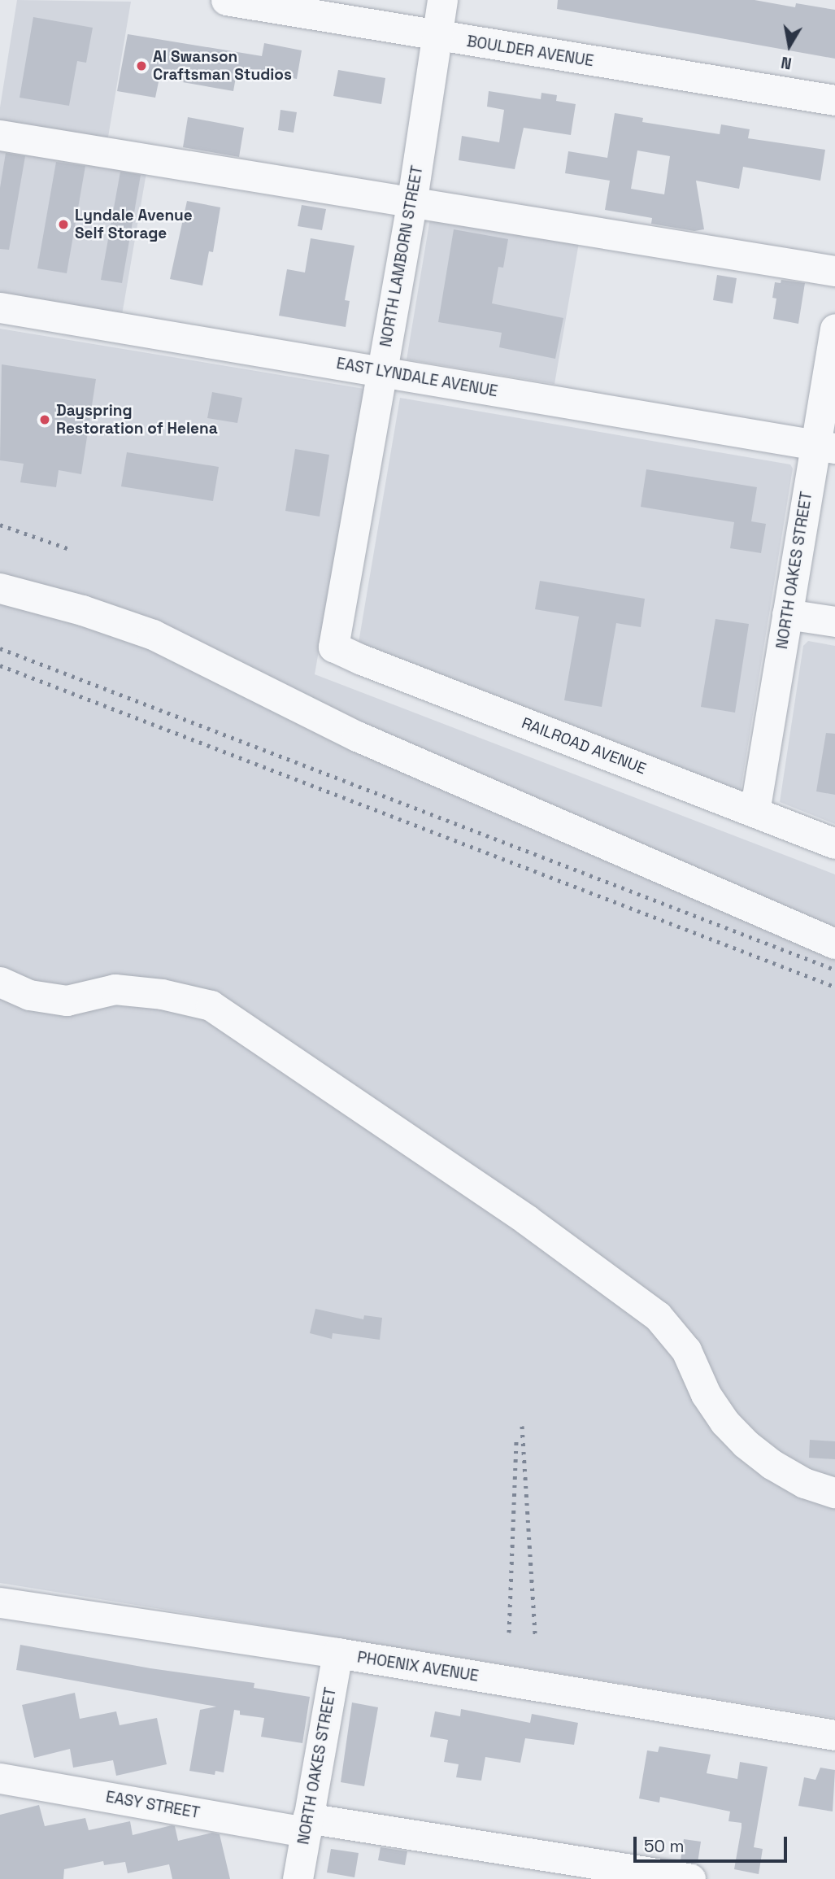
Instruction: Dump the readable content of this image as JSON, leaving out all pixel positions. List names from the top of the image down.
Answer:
{
  "streets": {
    "street": [
      "BOULDER AVENUE",
      "NORTH LAMBORN STREET",
      "EAST LYNDALE AVENUE",
      "NORTH OAKES STREET",
      "RAILROAD AVENUE",
      "PHOENIX AVENUE",
      "EASY STREET"
    ]
  },
  "crossings": [
    ["BOULDER AVENUE", "NORTH LAMBORN STREET"],
    ["NORTH LAMBORN STREET", "EAST LYNDALE AVENUE"],
    ["NORTH LAMBORN STREET", "RAILROAD AVENUE"],
    ["EAST LYNDALE AVENUE", "NORTH OAKES STREET"],
    ["NORTH OAKES STREET", "RAILROAD AVENUE"],
    ["NORTH OAKES STREET", "PHOENIX AVENUE"],
    ["NORTH OAKES STREET", "EASY STREET"]
  ],
  "places": ["Al Swanson Craftsman Studios", "Lyndale Avenue Self Storage", "Dayspring Restoration of Helena"],
  "scale_bar": "50 m",
  "north": "bottom"
}
